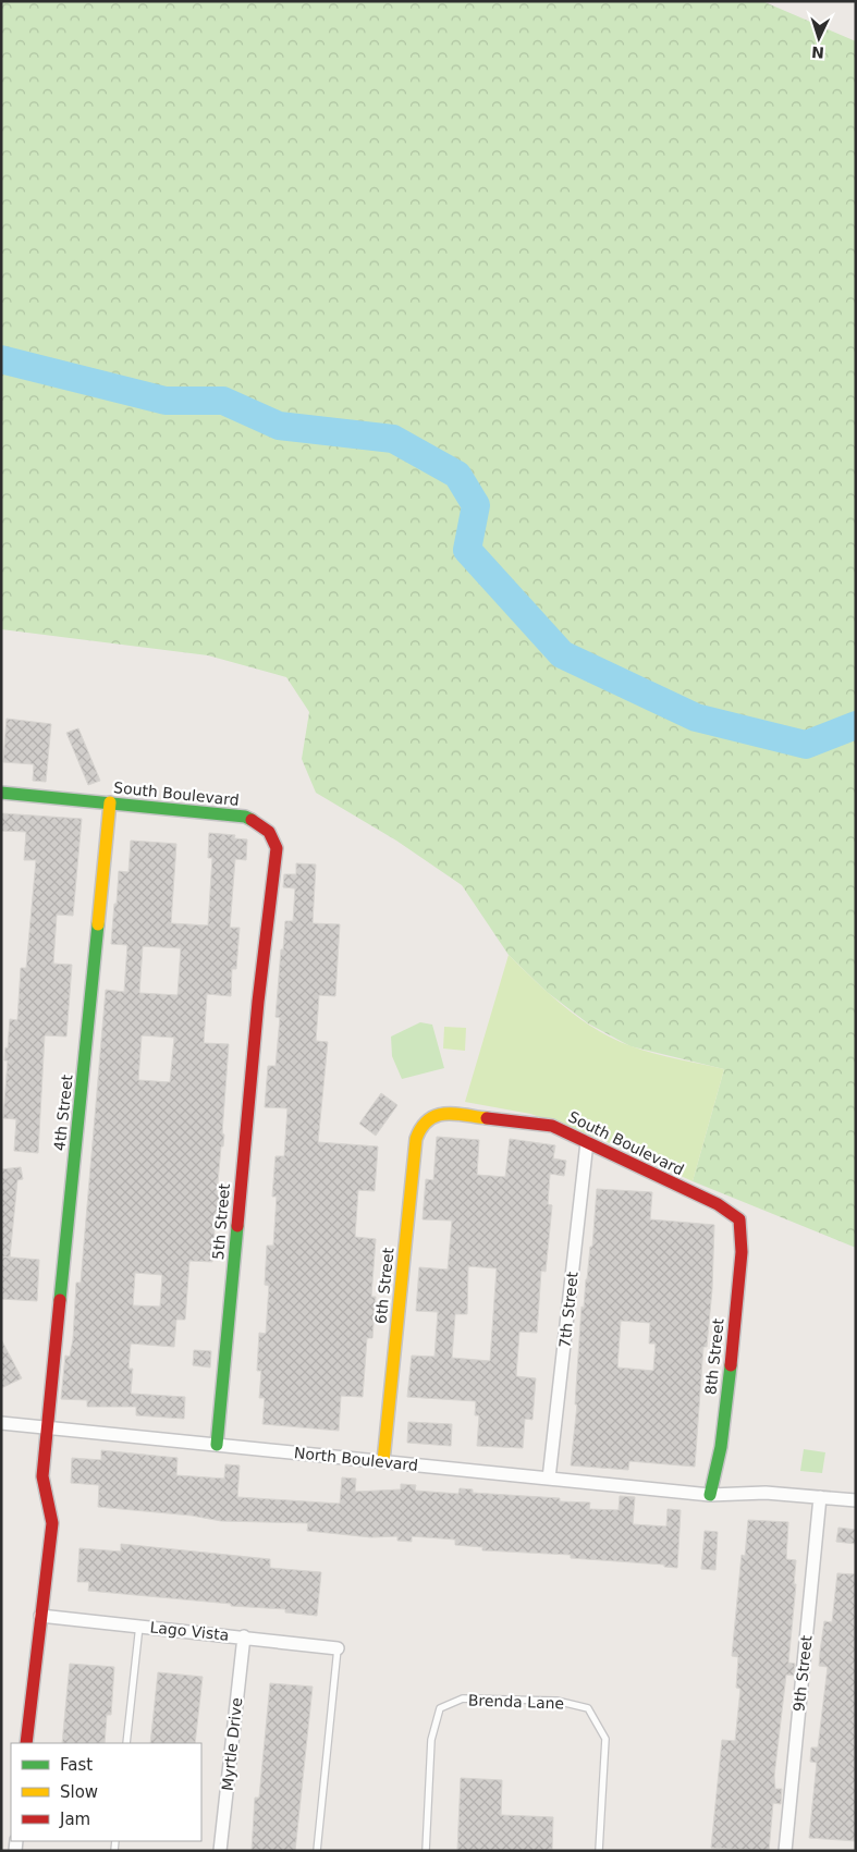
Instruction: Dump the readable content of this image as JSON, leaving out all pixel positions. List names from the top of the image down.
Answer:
{
  "streets": {
    "street": [
      "South Boulevard",
      "4th Street",
      "5th Street",
      "6th Street",
      "7th Street",
      "8th Street",
      "North Boulevard",
      "Lago Vista",
      "9th Street",
      "Myrtle Drive"
    ],
    "lane": ["Brenda Lane"]
  },
  "crossings": [
    ["South Boulevard", "4th Street"],
    ["South Boulevard", "5th Street"],
    ["South Boulevard", "6th Street"],
    ["South Boulevard", "7th Street"],
    ["South Boulevard", "8th Street"],
    ["4th Street", "North Boulevard"],
    ["4th Street", "Lago Vista"],
    ["5th Street", "North Boulevard"],
    ["6th Street", "North Boulevard"],
    ["7th Street", "North Boulevard"],
    ["8th Street", "North Boulevard"],
    ["North Boulevard", "9th Street"],
    ["Lago Vista", "Myrtle Drive"]
  ],
  "legend": ["Fast", "Slow", "Jam"],
  "north": "bottom"
}
